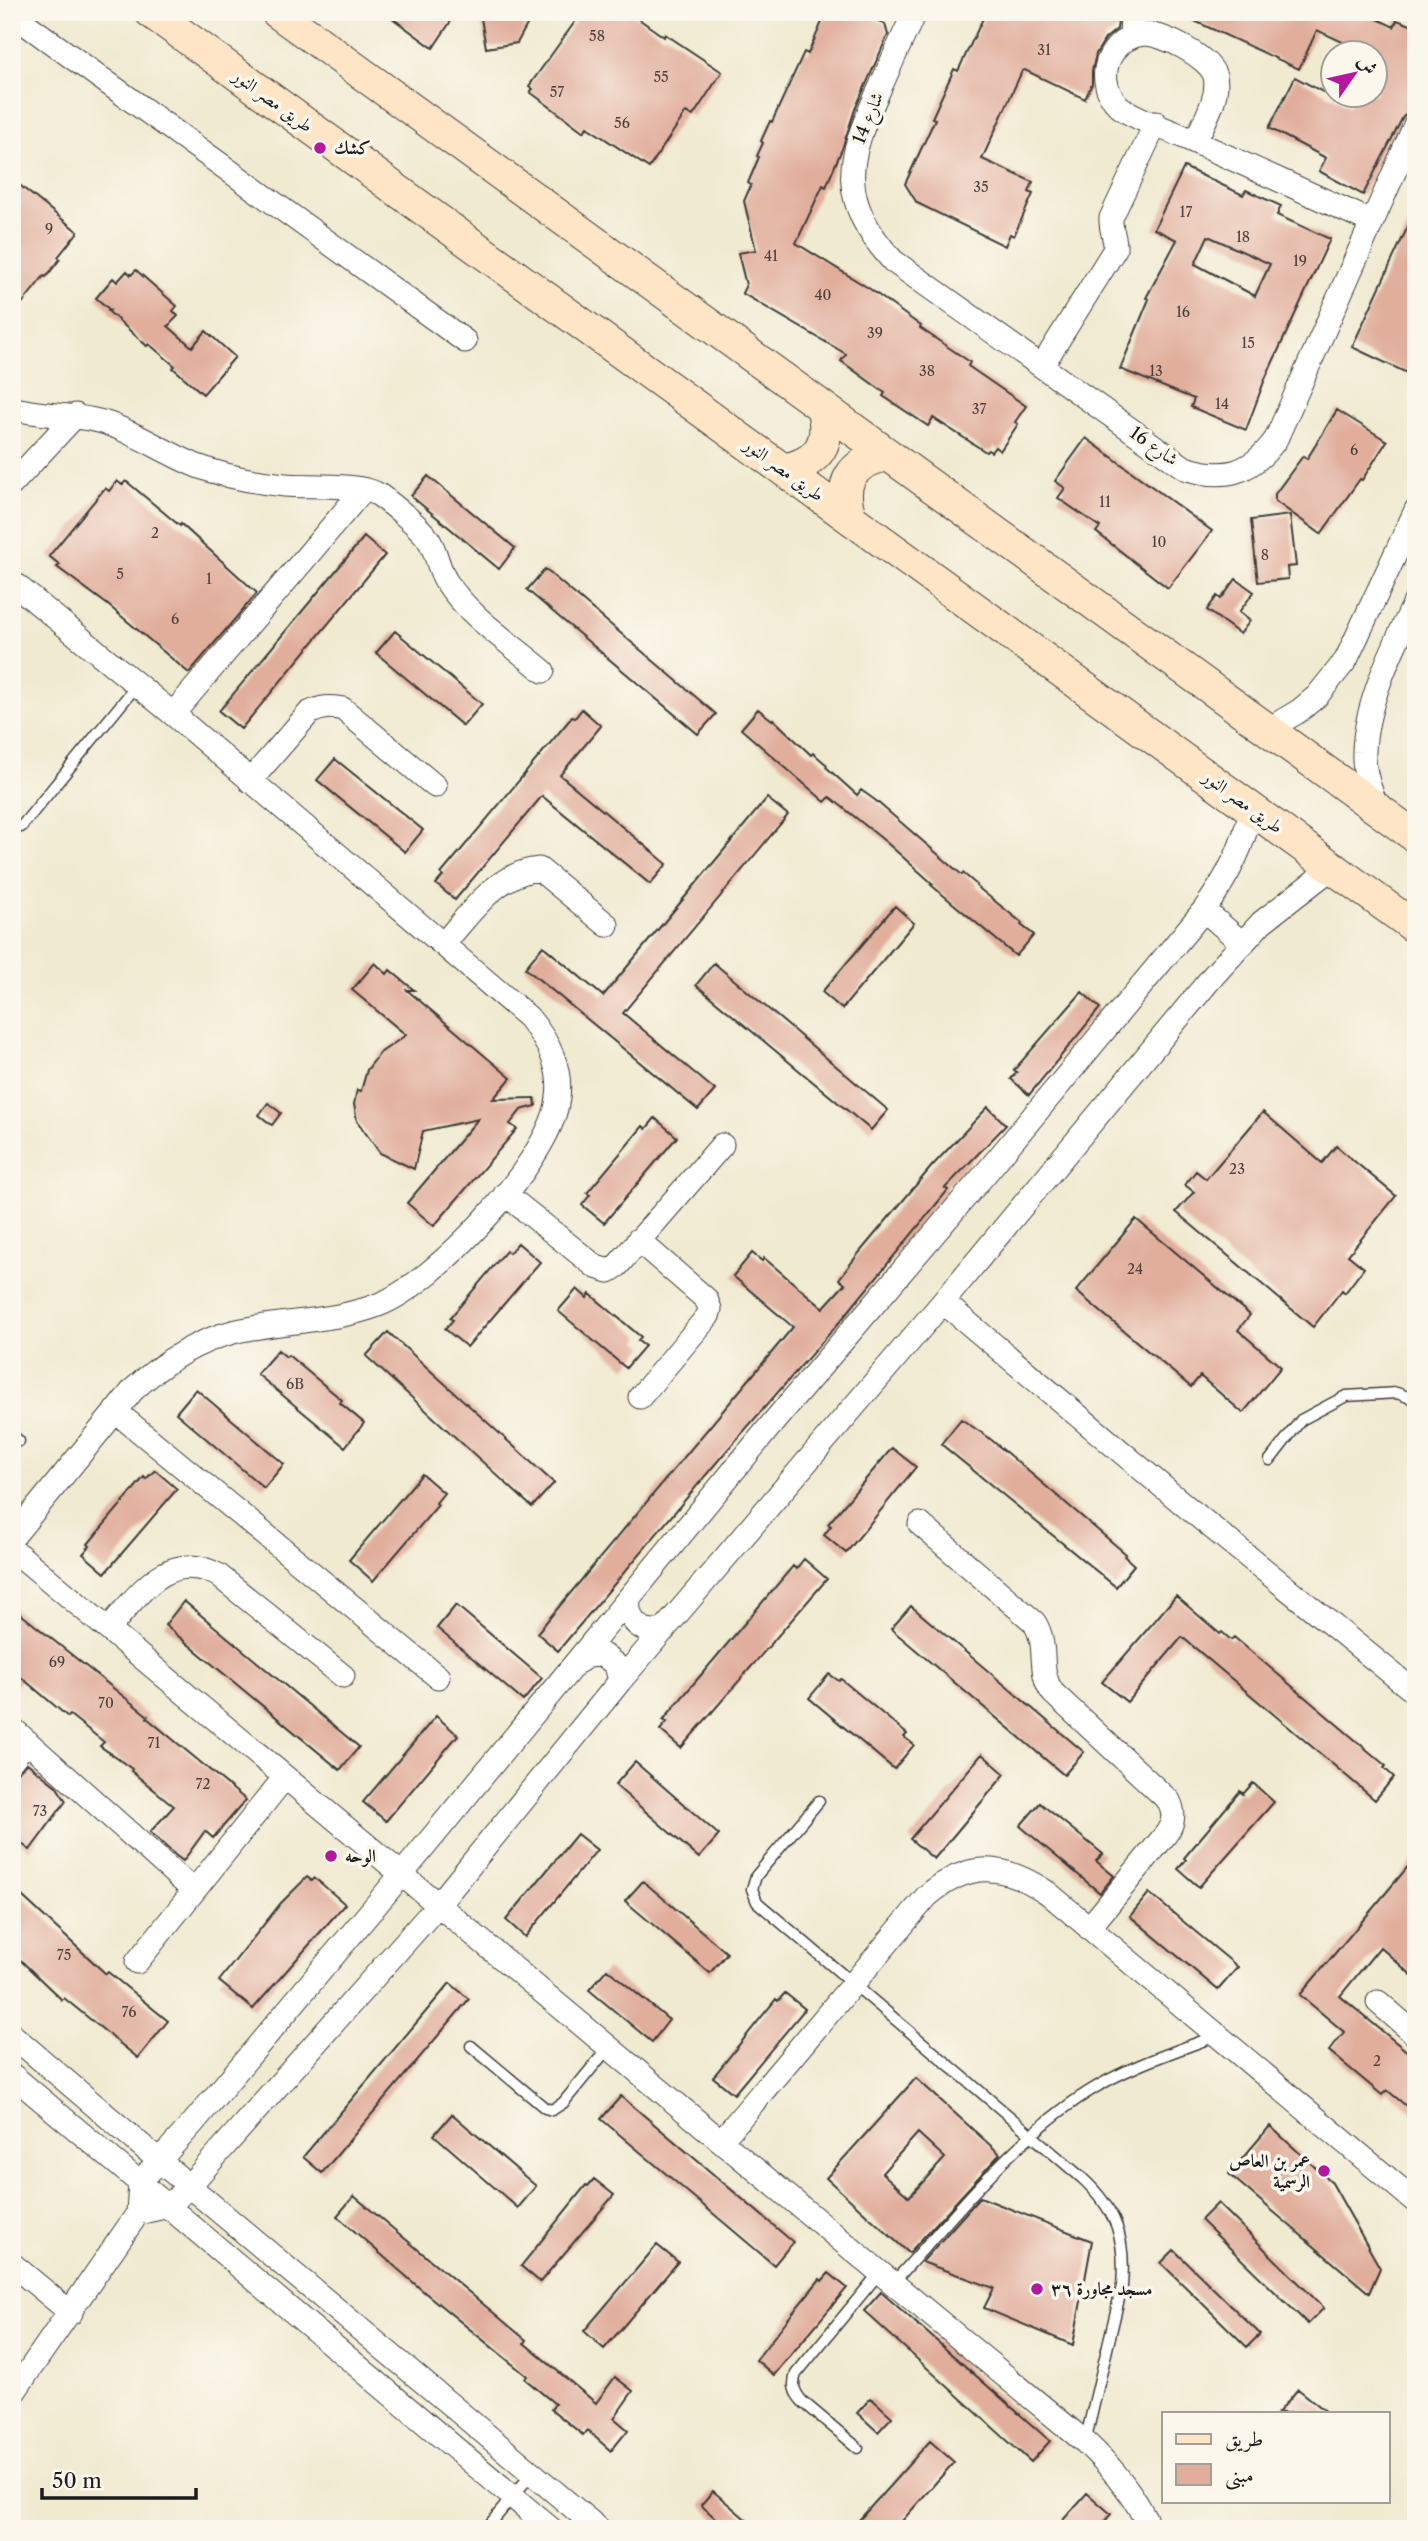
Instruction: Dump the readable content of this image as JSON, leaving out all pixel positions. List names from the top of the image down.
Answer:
{
  "streets": {
    "street": ["طريق مصر النور", "شارع 14", "شارع 16"]
  },
  "crossings": [
    ["شارع 14", "شارع 16"]
  ],
  "places": [
    "كشك",
    "الوحه",
    "عمر بن العاص الرسمية",
    "مسجد مجاورة ٣٦"
  ],
  "house_numbers": [
    "58",
    "31",
    "55",
    "57",
    "56",
    "35",
    "17",
    "9",
    "18",
    "41",
    "19",
    "40",
    "16",
    "39",
    "15",
    "38",
    "13",
    "14",
    "37",
    "6",
    "11",
    "2",
    "10",
    "8",
    "5",
    "1",
    "6",
    "23",
    "24",
    "6B",
    "69",
    "70",
    "71",
    "72",
    "73",
    "75",
    "76",
    "2"
  ],
  "legend": ["طريق", "مبنى"],
  "scale_bar": "50 m",
  "north": "top right"
}
